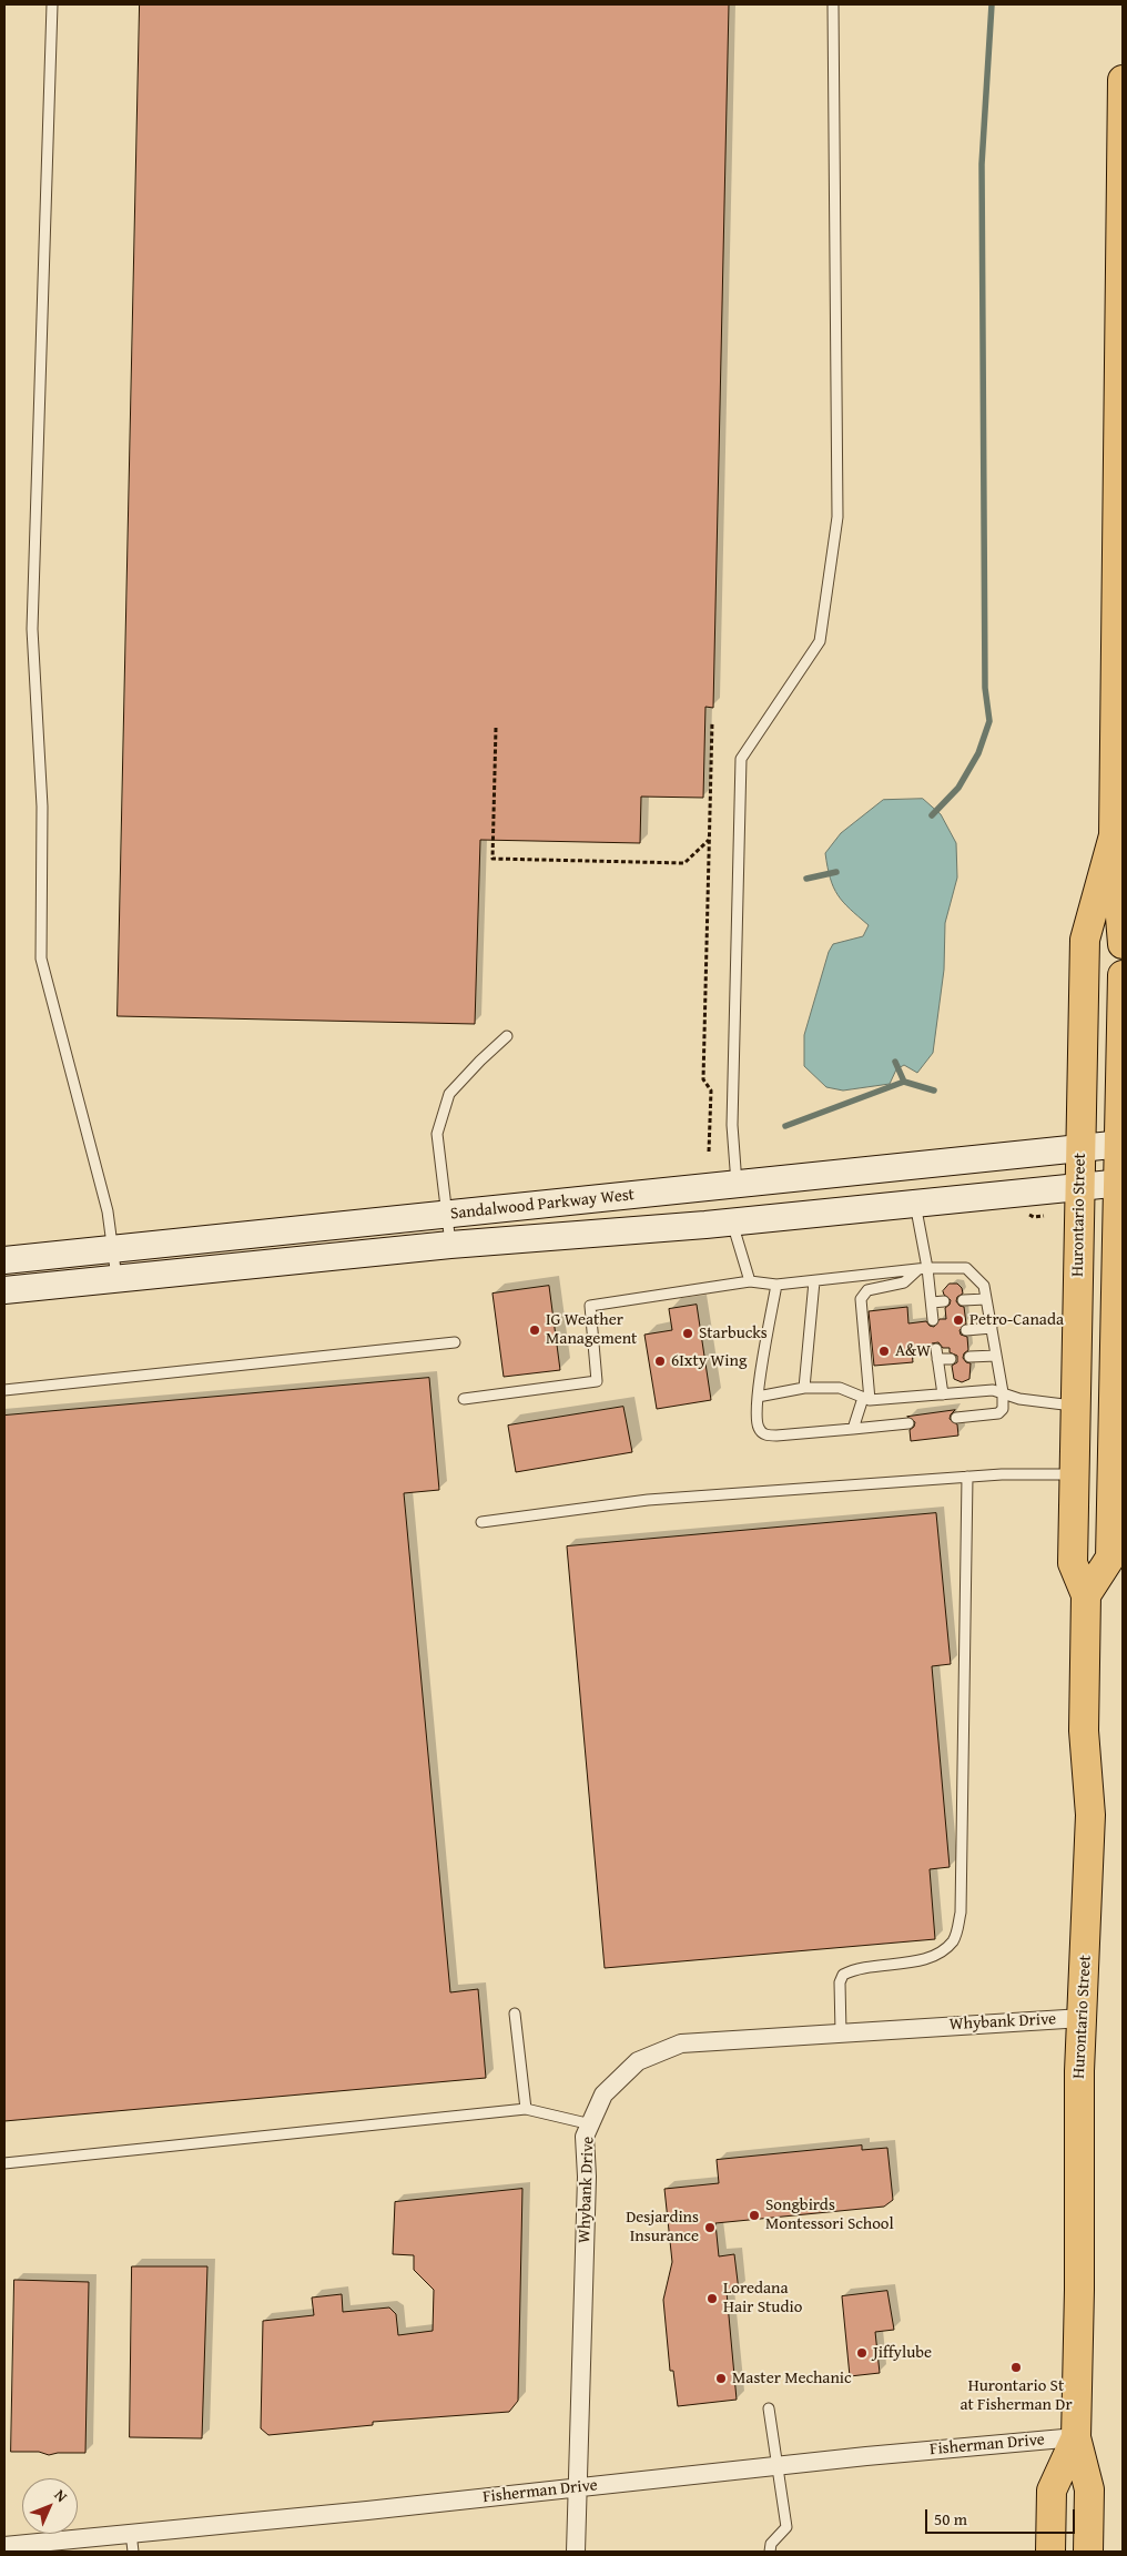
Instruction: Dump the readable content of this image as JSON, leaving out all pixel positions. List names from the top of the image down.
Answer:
{
  "streets": {
    "main road": ["Sandalwood Parkway West", "Hurontario Street"],
    "street": ["Whybank Drive", "Fisherman Drive"]
  },
  "crossings": [
    ["Sandalwood Parkway West", "Hurontario Street"],
    ["Hurontario Street", "Whybank Drive"],
    ["Hurontario Street", "Fisherman Drive"],
    ["Whybank Drive", "Fisherman Drive"]
  ],
  "places": [
    "Petro-Canada",
    "IG Weather Management",
    "Starbucks",
    "A&W",
    "6Ixty Wing",
    "Songbirds Montessori School",
    "Desjardins Insurance",
    "Loredana Hair Studio",
    "Jiffylube",
    "Hurontario St at Fisherman Dr",
    "Master Mechanic"
  ],
  "scale_bar": "50 m",
  "north": "top right"
}
